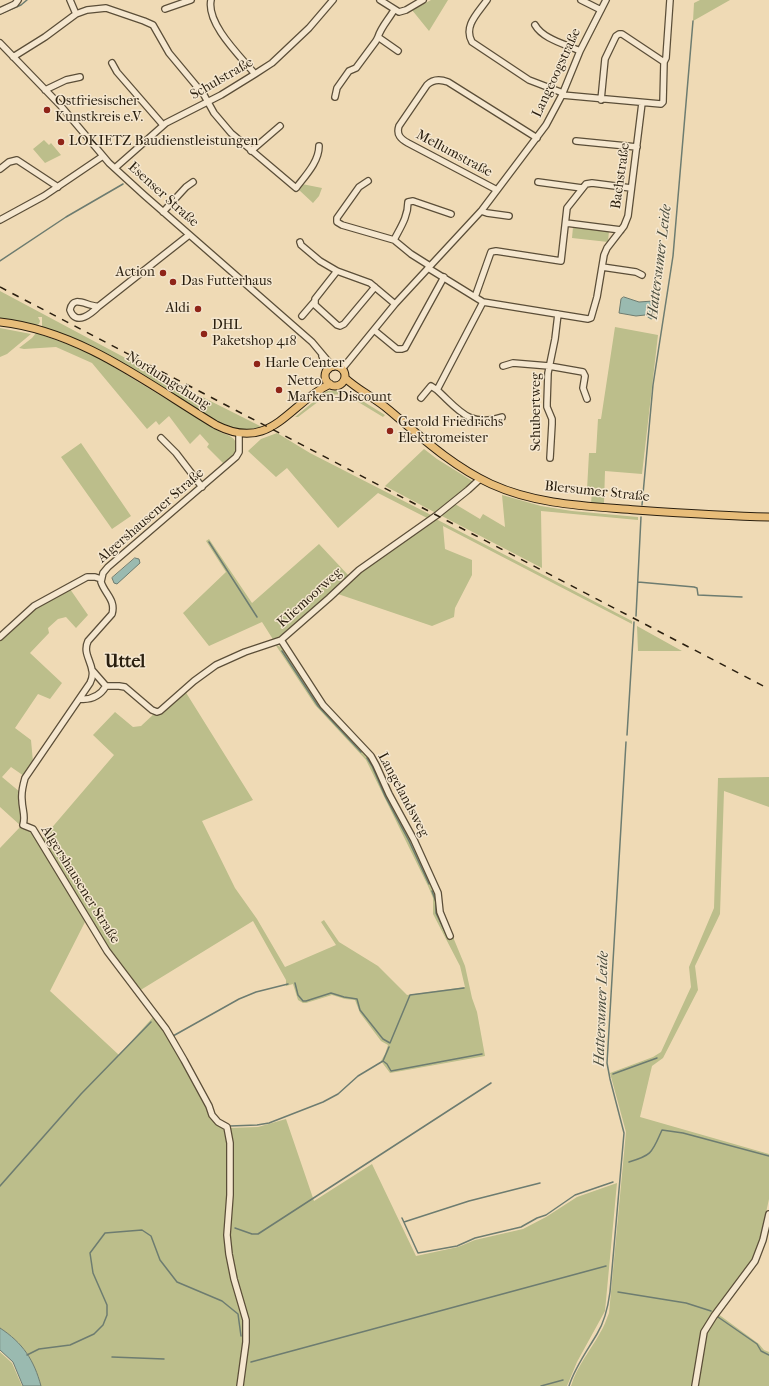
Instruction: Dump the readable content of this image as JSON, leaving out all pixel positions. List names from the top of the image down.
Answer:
{
  "streets": {
    "main road": ["Nordumgehung", "Blersumer Straße"],
    "street": [
      "Langeoogstraße",
      "Schulstraße",
      "Mellumstraße",
      "Bachstraße",
      "Esenser Straße",
      "Schubertweg",
      "Algershausener Straße",
      "Kliemoorweg",
      "Langelandsweg"
    ]
  },
  "crossings": [
    ["Langeoogstraße", "Mellumstraße"],
    ["Langeoogstraße", "Bachstraße"],
    ["Langeoogstraße", "Esenser Straße"],
    ["Langeoogstraße", "Nordumgehung"],
    ["Langeoogstraße", "Blersumer Straße"],
    ["Schulstraße", "Esenser Straße"],
    ["Bachstraße", "Schubertweg"],
    ["Esenser Straße", "Nordumgehung"],
    ["Esenser Straße", "Blersumer Straße"],
    ["Nordumgehung", "Blersumer Straße"],
    ["Nordumgehung", "Algershausener Straße"],
    ["Blersumer Straße", "Kliemoorweg"],
    ["Kliemoorweg", "Langelandsweg"]
  ],
  "districts": ["Uttel"],
  "water": ["Hattersumer Leide"],
  "places": [
    "Ostfriesischer Kunstkreis e.V.",
    "LOKIETZ Baudienstleistungen",
    "Action",
    "Das Futterhaus",
    "Aldi",
    "DHL Paketshop 418",
    "Harle Center",
    "Netto Marken-Discount",
    "Gerold Friedrichs Elektromeister"
  ]
}
